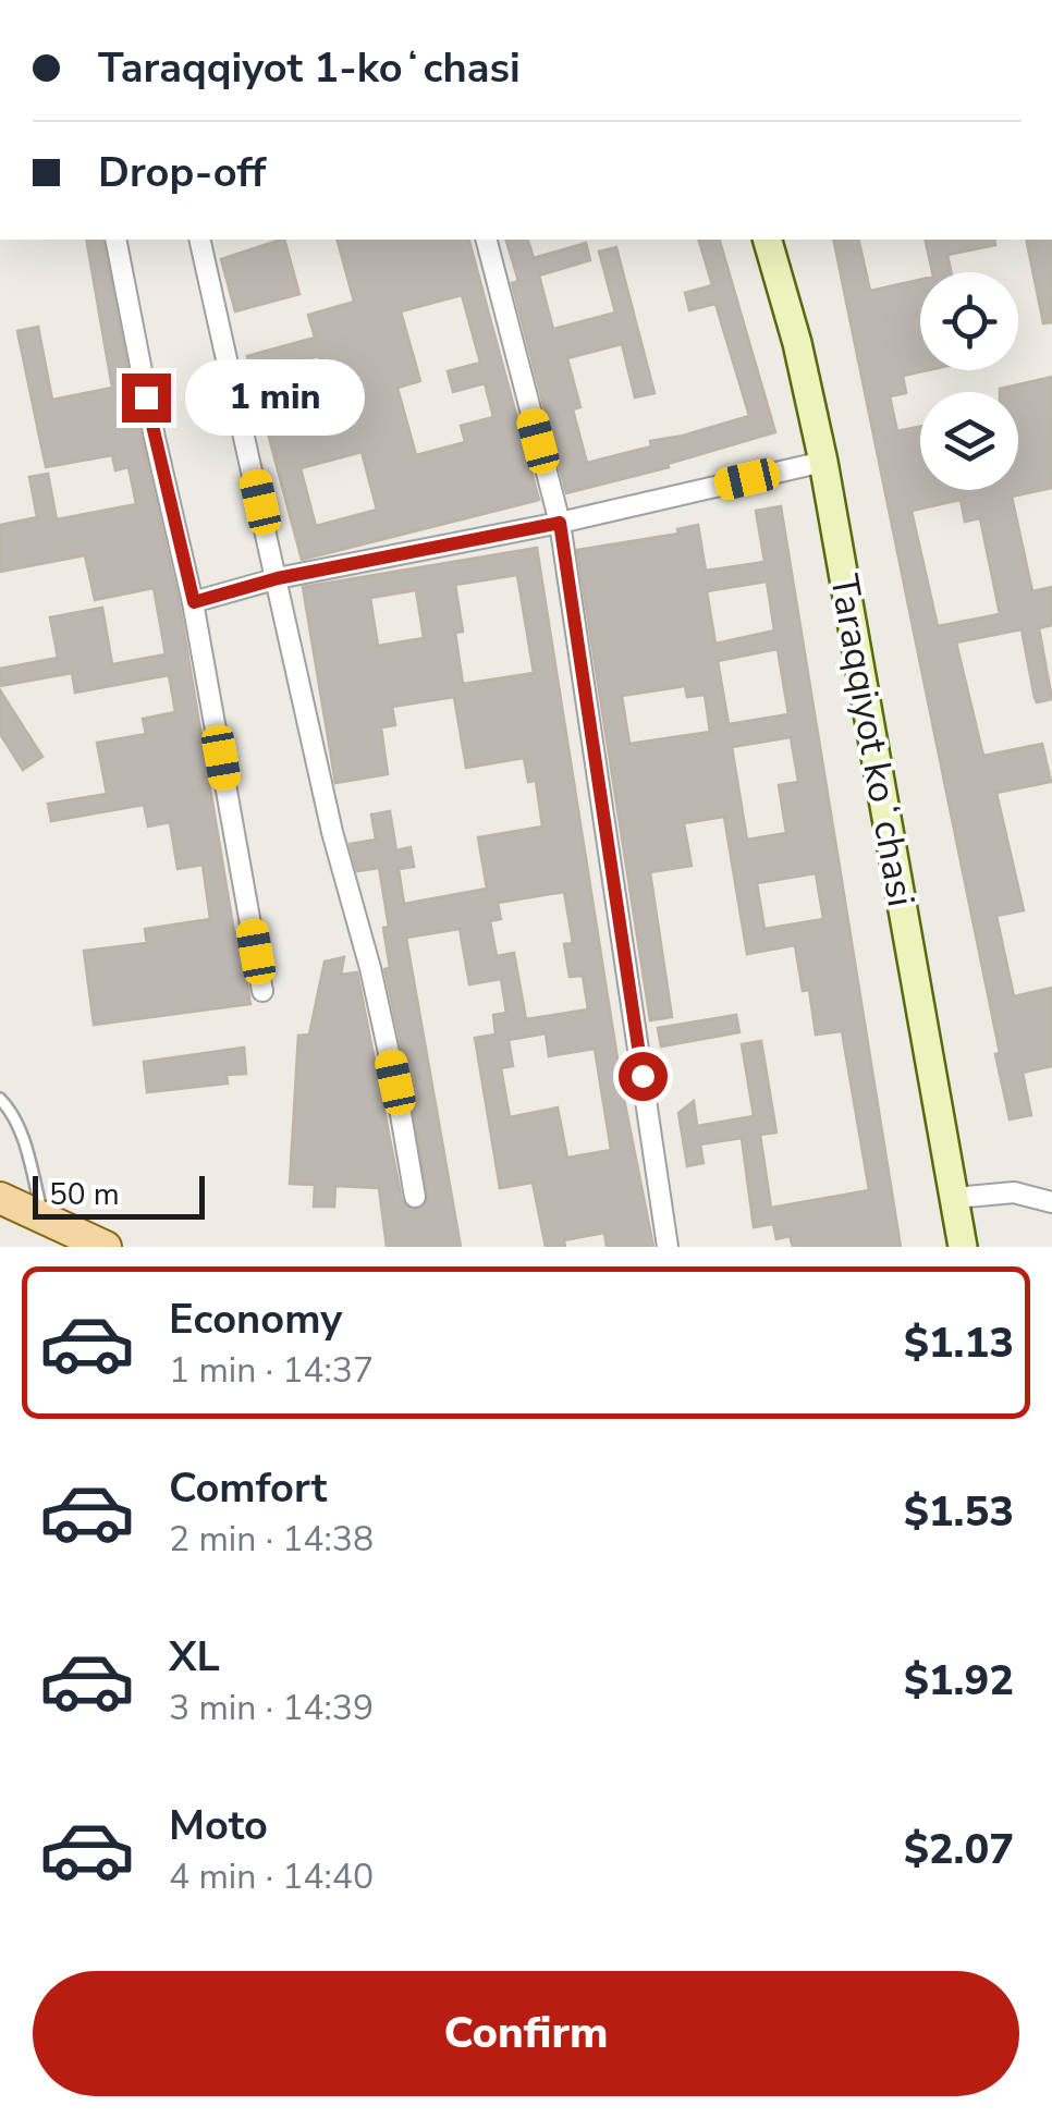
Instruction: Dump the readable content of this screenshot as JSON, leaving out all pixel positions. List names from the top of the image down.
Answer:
{
  "streets": {
    "street": ["Taraqqiyot koʻchasi"]
  },
  "scale_bar": "50 m",
  "page": {
    "banner": ["Taraqqiyot 1-koʻchasi", "Drop-off"],
    "bubble": "1 min",
    "scale": "50 m",
    "list": [
      {
        "name": "Economy",
        "note": "1 min · 14:37",
        "value": "$1.13"
      },
      {
        "name": "Comfort",
        "note": "2 min · 14:38",
        "value": "$1.53"
      },
      {
        "name": "XL",
        "note": "3 min · 14:39",
        "value": "$1.92"
      },
      {
        "name": "Moto",
        "note": "4 min · 14:40",
        "value": "$2.07"
      }
    ],
    "buttons": "Confirm"
  }
}
